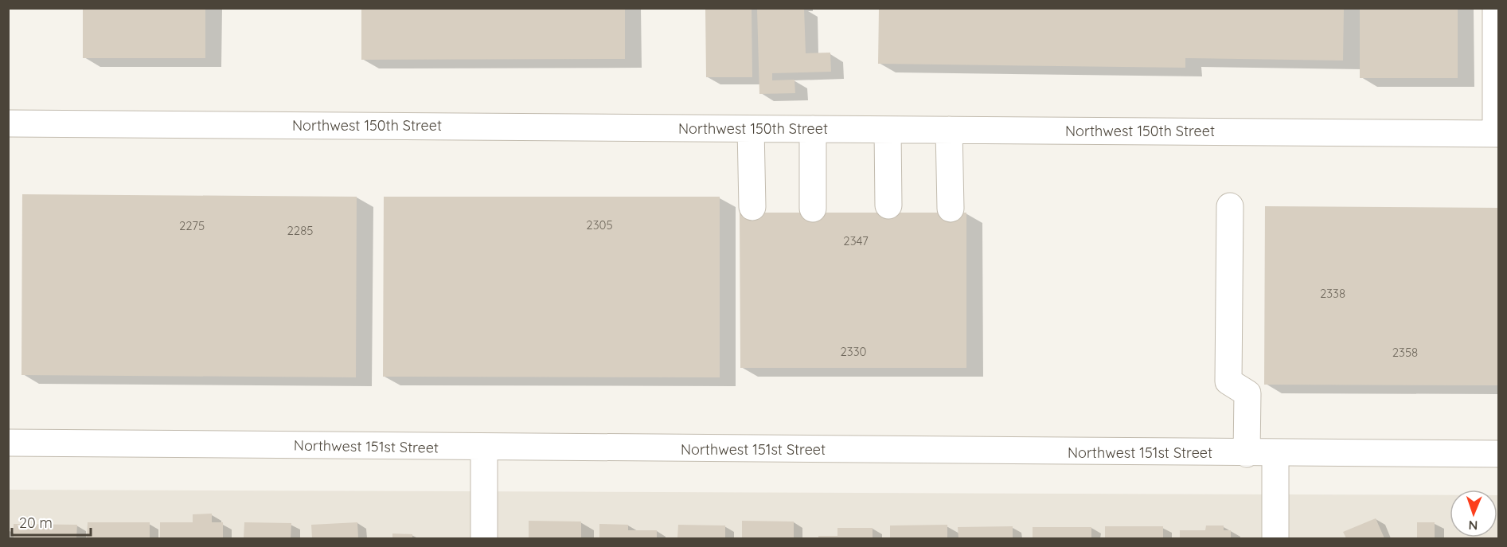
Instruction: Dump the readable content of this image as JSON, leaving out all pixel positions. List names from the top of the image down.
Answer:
{
  "streets": {
    "street": ["Northwest 150th Street", "Northwest 151st Street"]
  },
  "house_numbers": [
    "2305",
    "2275",
    "2285",
    "2347",
    "2338",
    "2330",
    "2358"
  ],
  "scale_bar": "20 m",
  "north": "bottom"
}
